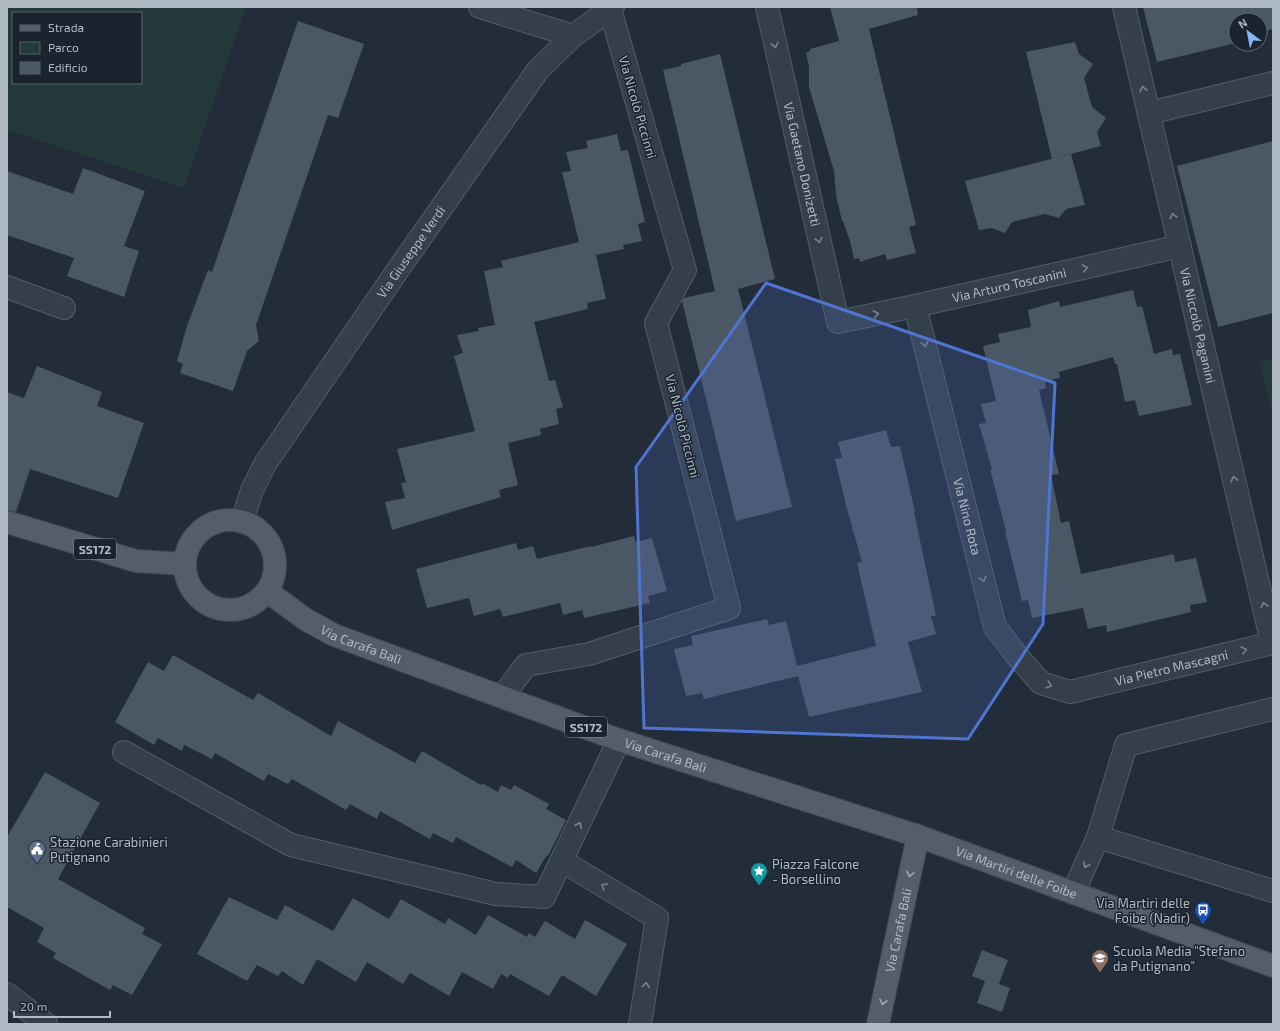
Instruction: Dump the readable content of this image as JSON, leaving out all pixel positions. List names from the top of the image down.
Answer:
{
  "streets": {
    "main road": [
      "SS172",
      "Via Carafa Balì",
      "Via Martiri delle Foibe",
      "Via Carafa Bali"
    ],
    "street": [
      "Via Nicolò Piccinni",
      "Via Gaetano Donizetti",
      "Via Giuseppe Verdi",
      "Via Arturo Toscanini",
      "Via Niccolò Paganini",
      "Via Nino Rota",
      "Via Pietro Mascagni"
    ]
  },
  "crossings": [
    ["Via Nicolò Piccinni", "Via Giuseppe Verdi"],
    ["Via Nicolò Piccinni", "Via Carafa Balì"],
    ["Via Gaetano Donizetti", "Via Arturo Toscanini"],
    ["Via Giuseppe Verdi", "SS172"],
    ["Via Giuseppe Verdi", "Via Carafa Balì"],
    ["Via Arturo Toscanini", "Via Niccolò Paganini"],
    ["Via Arturo Toscanini", "Via Nino Rota"],
    ["Via Niccolò Paganini", "Via Pietro Mascagni"],
    ["Via Nino Rota", "Via Pietro Mascagni"],
    ["SS172", "Via Carafa Balì"],
    ["Via Carafa Balì", "Via Martiri delle Foibe"],
    ["Via Carafa Balì", "Via Carafa Bali"],
    ["Via Martiri delle Foibe", "Via Carafa Bali"]
  ],
  "one_way": [
    "Via Gaetano Donizetti",
    "Via Arturo Toscanini",
    "Via Niccolò Paganini",
    "Via Nino Rota",
    "Via Pietro Mascagni",
    "Via Carafa Bali"
  ],
  "places": {
    "public building": ["Stazione Carabinieri Putignano"],
    "place": ["Piazza Falcone - Borsellino"],
    "bus stop": ["Via Martiri delle Foibe (Nadir)"],
    "school or university": ["Scuola Media \"Stefano da Putignano\""]
  },
  "legend": ["Strada", "Parco", "Edificio"],
  "scale_bar": "20 m",
  "north": "top left"
}
